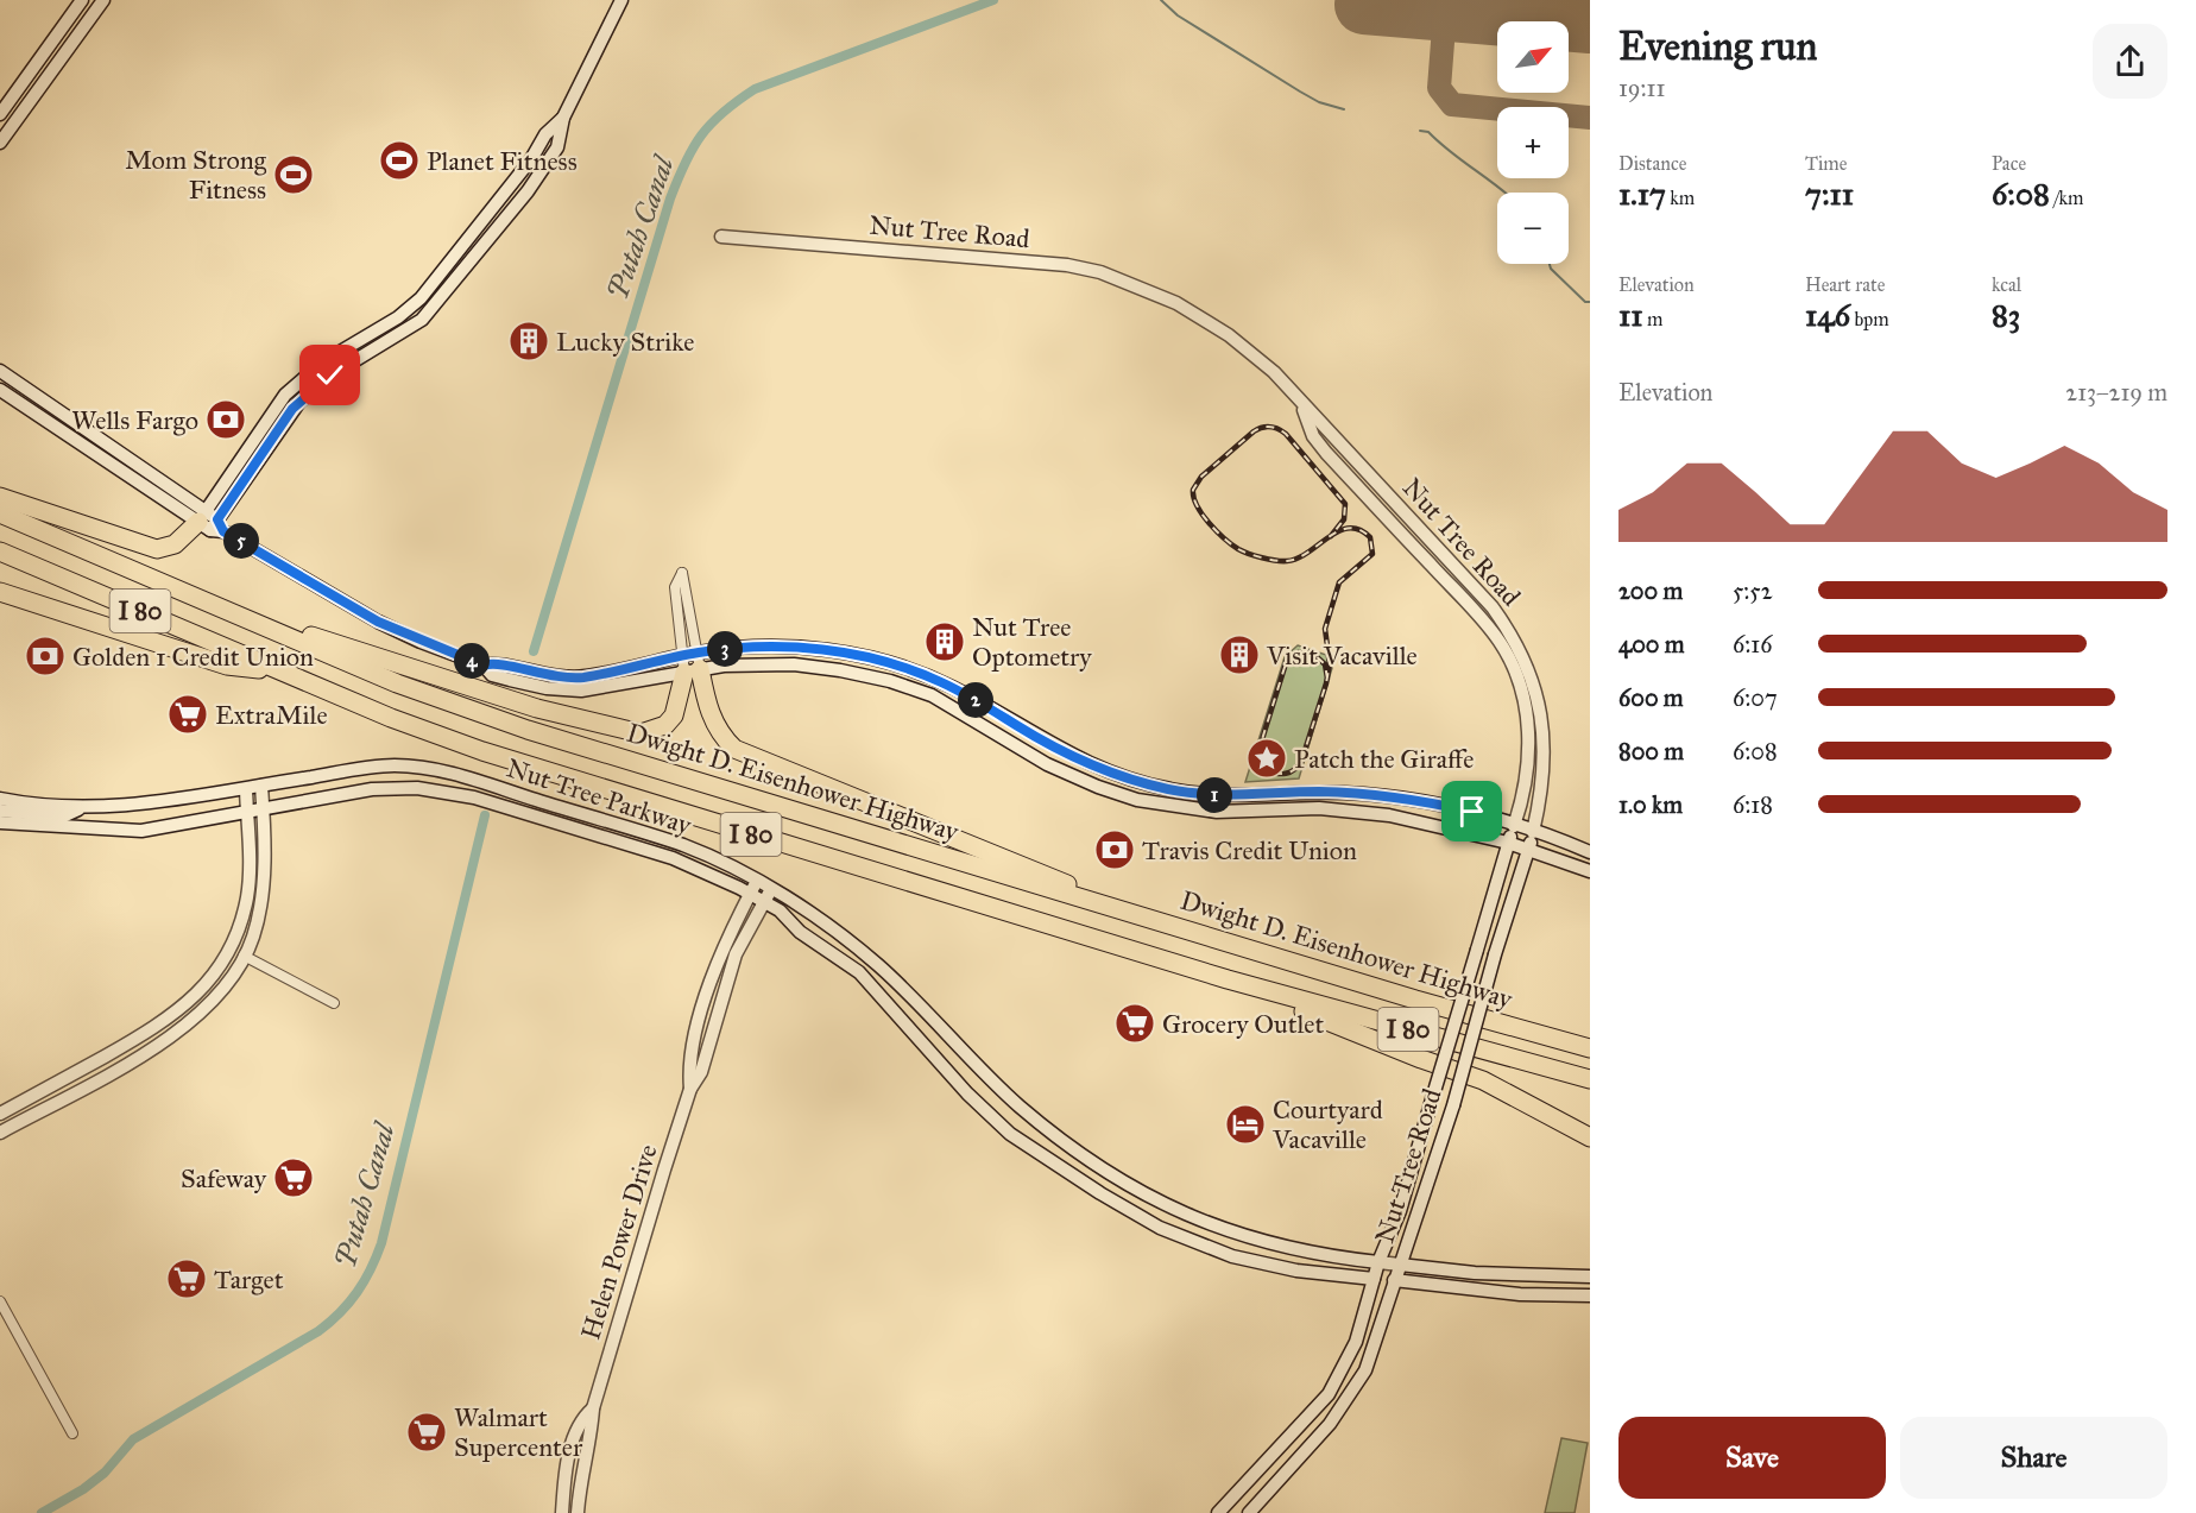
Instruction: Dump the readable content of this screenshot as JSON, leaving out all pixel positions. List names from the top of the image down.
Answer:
{
  "streets": {
    "highway": ["I 80", "Dwight D. Eisenhower Highway"],
    "main road": ["Nut Tree Road", "Nut Tree Parkway", "Helen Power Drive"]
  },
  "crossings": [
    ["Nut Tree Road", "Nut Tree Parkway"],
    ["Nut Tree Parkway", "Helen Power Drive"]
  ],
  "water": ["Putah Canal"],
  "places": {
    "sports": ["Planet Fitness", "Mom Strong Fitness"],
    "building": ["Lucky Strike", "Nut Tree Optometry", "Visit Vacaville"],
    "bank": ["Wells Fargo", "Golden 1 Credit Union", "Travis Credit Union"],
    "supermarket": [
      "ExtraMile",
      "Grocery Outlet",
      "Safeway",
      "Target",
      "Walmart Supercenter"
    ],
    "place": ["Patch the Giraffe"],
    "hotel": ["Courtyard Vacaville"]
  },
  "north": "top right",
  "page": {
    "heading": ["Evening run", "19:11"],
    "map_buttons": ["+", "−"],
    "stats": [
      ["Distance", "1.17 km"],
      ["Time", "7:11"],
      ["Pace", "6:08 /km"],
      ["Elevation", "11 m"],
      ["Heart rate", "146 bpm"],
      ["kcal", "83"]
    ],
    "chart": ["Elevation", "213–219 m"],
    "pins": [
      "5",
      "3",
      "4",
      "2",
      "1"
    ],
    "list": [
      {
        "name": "200 m",
        "note": "5:52"
      },
      {
        "name": "400 m",
        "note": "6:16"
      },
      {
        "name": "600 m",
        "note": "6:07"
      },
      {
        "name": "800 m",
        "note": "6:08"
      },
      {
        "name": "1.0 km",
        "note": "6:18"
      }
    ],
    "buttons": ["Save", "Share"]
  }
}
